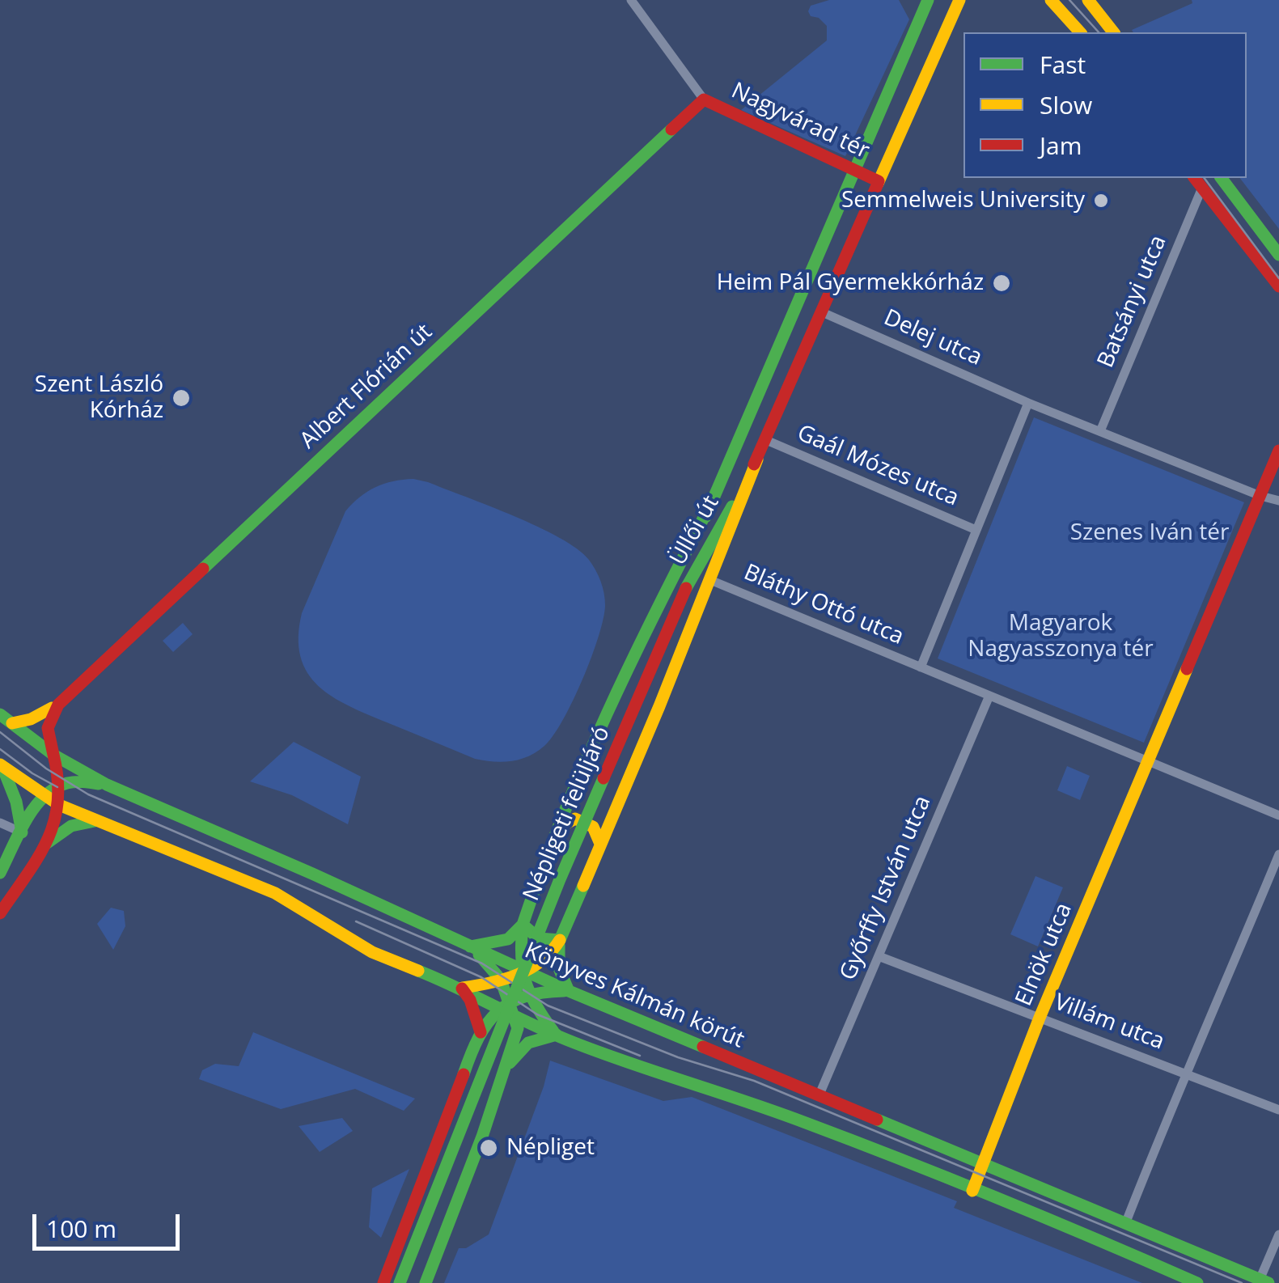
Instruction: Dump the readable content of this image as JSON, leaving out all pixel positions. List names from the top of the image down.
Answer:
{
  "streets": {
    "main road": [
      "Nagyvárad tér",
      "Albert Flórián út",
      "Üllői út",
      "Népligeti felüljáró",
      "Elnök utca",
      "Könyves Kálmán körút"
    ],
    "street": [
      "Batsányi utca",
      "Delej utca",
      "Gaál Mózes utca",
      "Bláthy Ottó utca",
      "Győrffy István utca",
      "Villám utca"
    ]
  },
  "crossings": [
    ["Nagyvárad tér", "Albert Flórián út"],
    ["Nagyvárad tér", "Üllői út"],
    ["Delej utca", "Üllői út"],
    ["Albert Flórián út", "Könyves Kálmán körút"],
    ["Gaál Mózes utca", "Üllői út"],
    ["Üllői út", "Népligeti felüljáró"],
    ["Győrffy István utca", "Könyves Kálmán körút"],
    ["Győrffy István utca", "Villám utca"],
    ["Elnök utca", "Könyves Kálmán körút"],
    ["Elnök utca", "Villám utca"]
  ],
  "parks": ["Szenes Iván tér", "Magyarok Nagyasszonya tér"],
  "places": [
    "Semmelweis University",
    "Heim Pál Gyermekkórház",
    "Szent László Kórház",
    "Népliget"
  ],
  "legend": ["Fast", "Slow", "Jam"],
  "scale_bar": "100 m"
}
